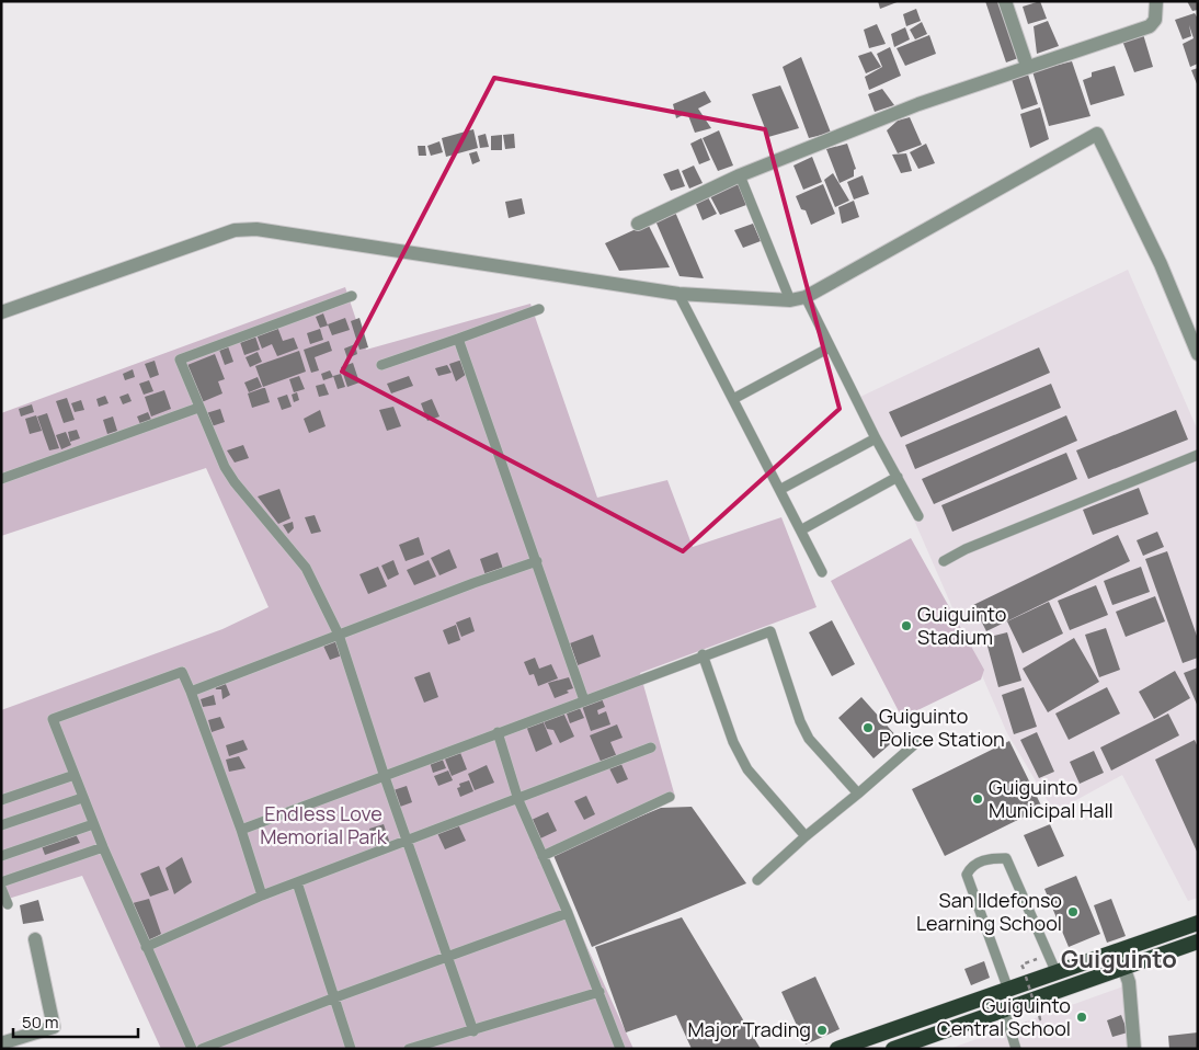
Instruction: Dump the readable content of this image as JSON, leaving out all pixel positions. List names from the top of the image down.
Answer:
{
  "districts": ["Guiguinto"],
  "parks": ["Endless Love Memorial Park"],
  "places": [
    "Guiguinto Stadium",
    "Guiguinto Police Station",
    "Guiguinto Municipal Hall",
    "San Ildefonso Learning School",
    "Guiguinto Central School",
    "Major Trading"
  ],
  "scale_bar": "50 m"
}
